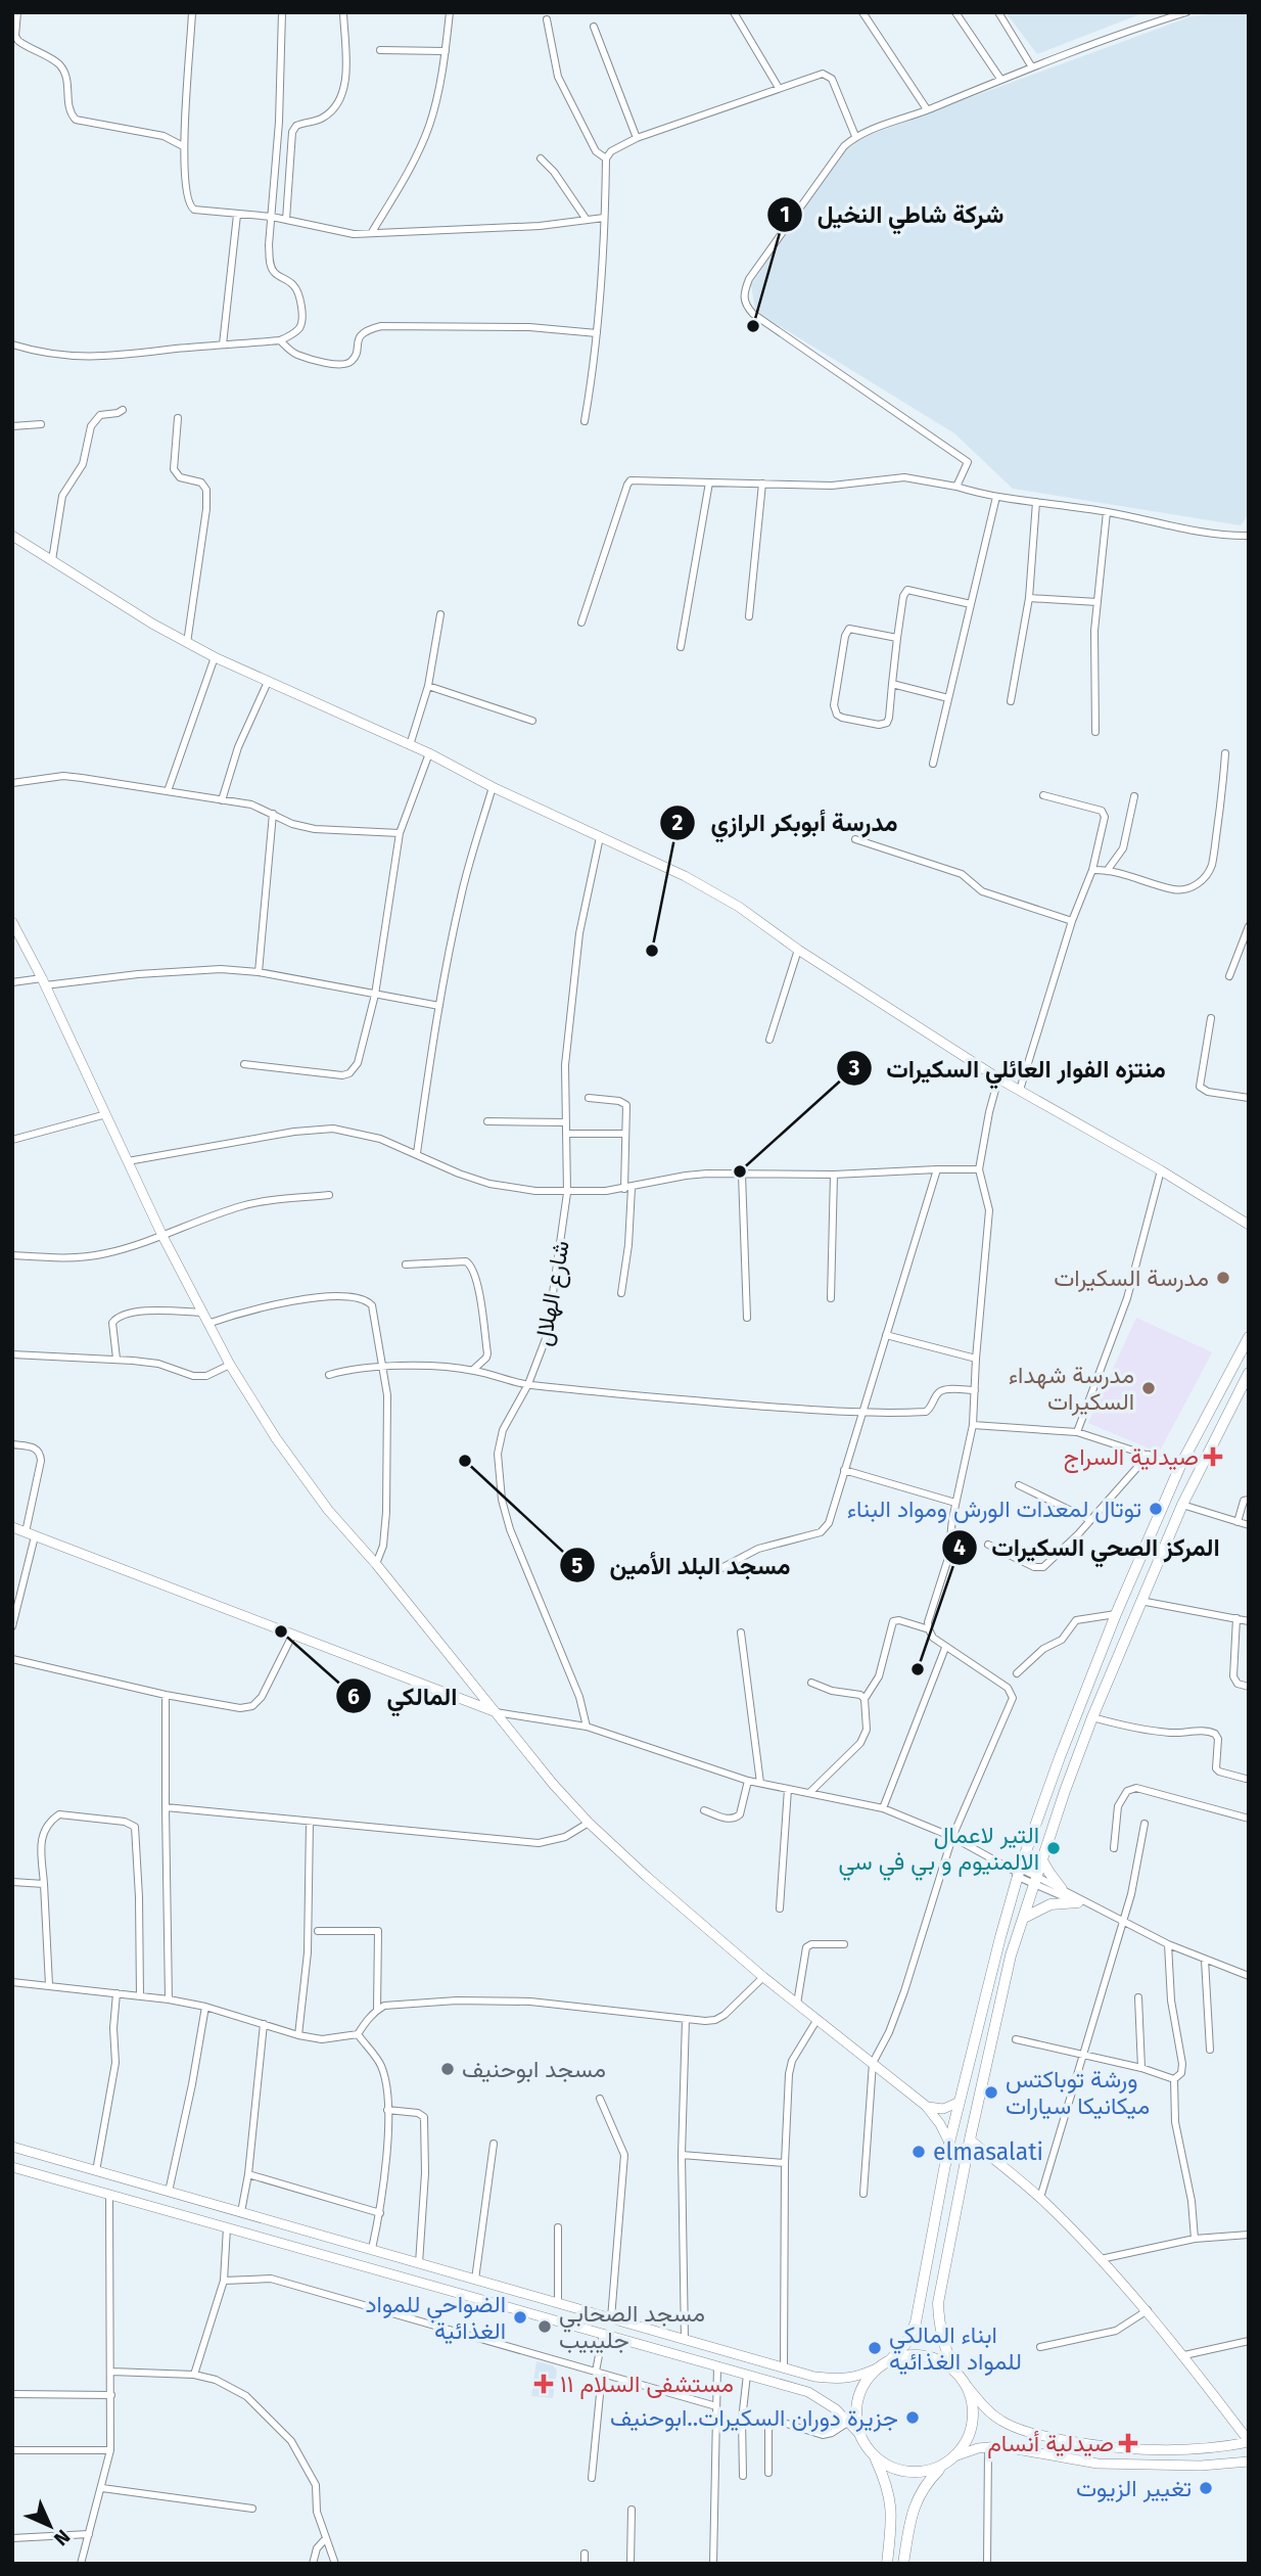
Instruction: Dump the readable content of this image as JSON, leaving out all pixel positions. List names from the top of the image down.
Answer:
{
  "streets": {
    "street": ["شارع الهلال"]
  },
  "places": {
    "other": [
      "شركة شاطي النخيل",
      "مدرسة أبوبكر الرازي",
      "منتزه الفوار العائلي السكيرات",
      "مدرسة السكيرات",
      "مدرسة شهداء السكيرات",
      "مسجد البلد الأمين",
      "توتال لمعدات الورش ومواد البناء",
      "المالكي",
      "المركز الصحي السكيرات",
      "التير لاعمال الالمنيوم و بي في سي",
      "مسجد ابوحنيف",
      "ورشة توباكتس ميكانيكا سيارات",
      "elmasalati",
      "الضواحي للمواد الغذائية",
      "مسجد الصحابي جليبيب",
      "ابناء المالكي للمواد الغذائيه",
      "جزيرة دوران السكيرات..ابوحنيف",
      "تغيير الزيوت"
    ],
    "health": ["صيدلية السراج", "مستشفى السلام ١١", "صيدلية أنسام"]
  },
  "north": "bottom right"
}
